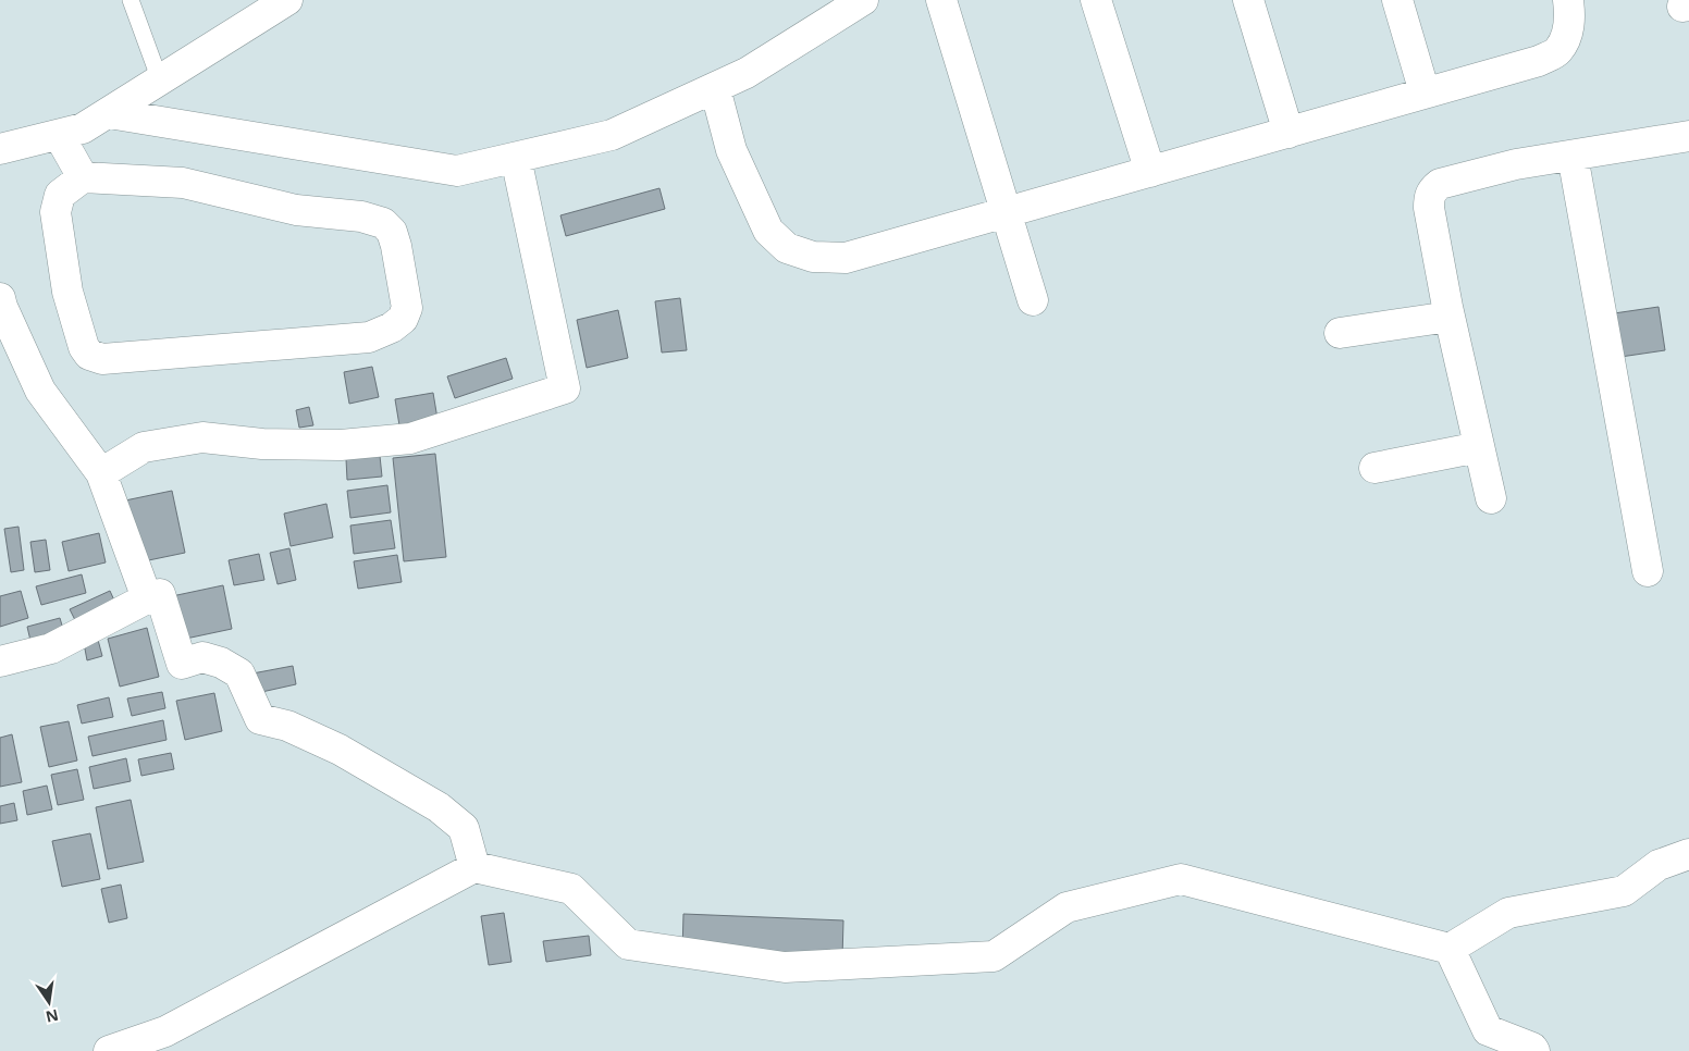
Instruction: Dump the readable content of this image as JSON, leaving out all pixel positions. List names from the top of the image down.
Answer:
{
  "north": "bottom"
}
